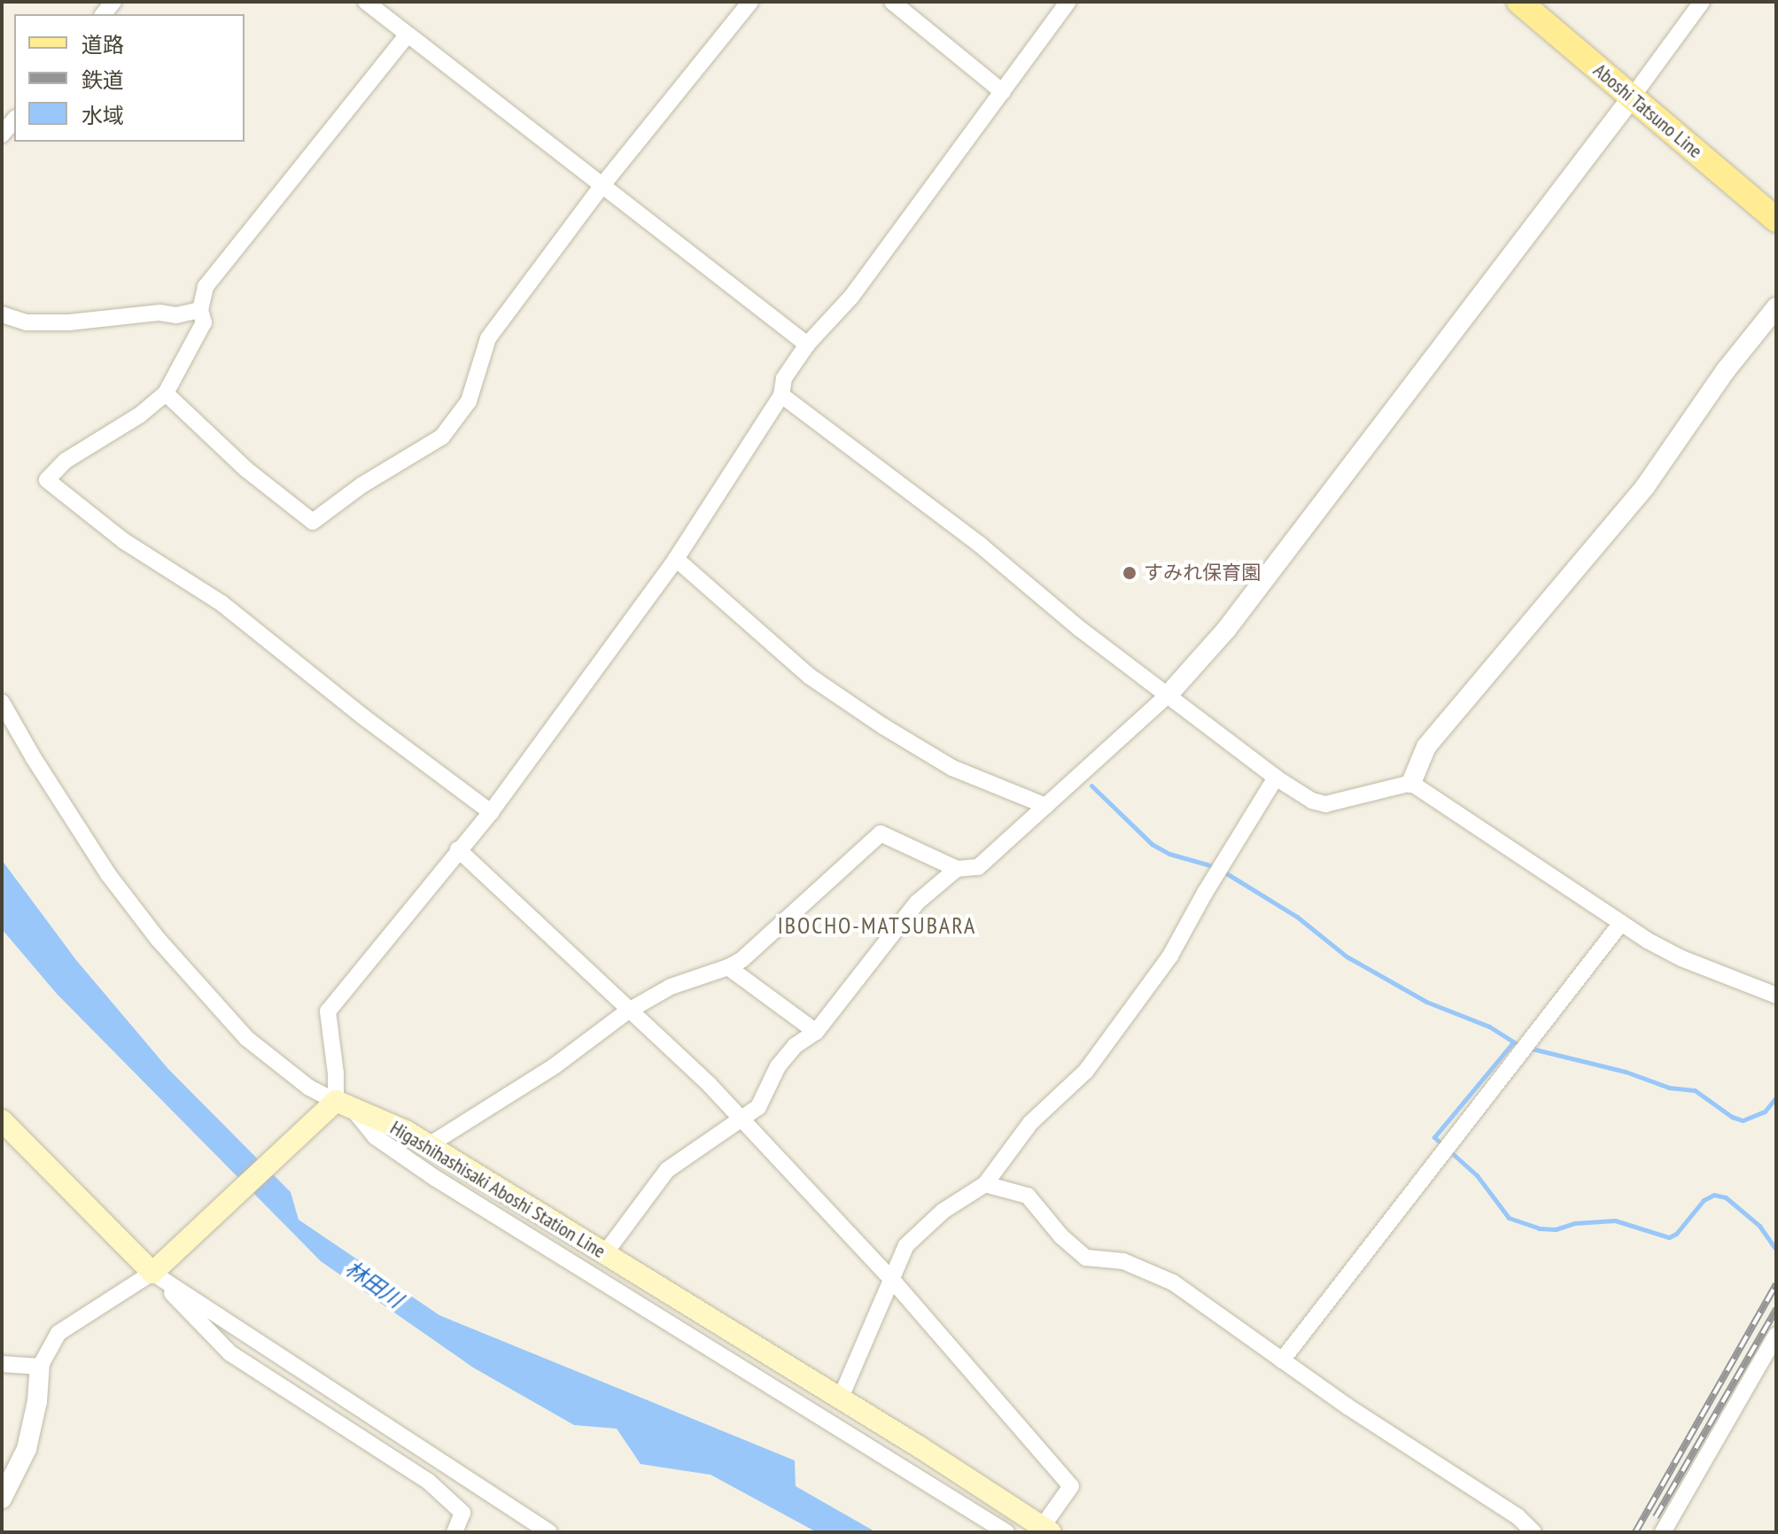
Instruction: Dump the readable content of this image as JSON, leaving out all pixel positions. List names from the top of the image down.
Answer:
{
  "streets": {
    "main road": ["Aboshi Tatsuno Line", "Higashihashisaki Aboshi Station Line"]
  },
  "districts": ["IBOCHO-MATSUBARA"],
  "water": ["林田川"],
  "places": ["すみれ保育園"],
  "legend": ["道路", "鉄道", "水域"]
}
